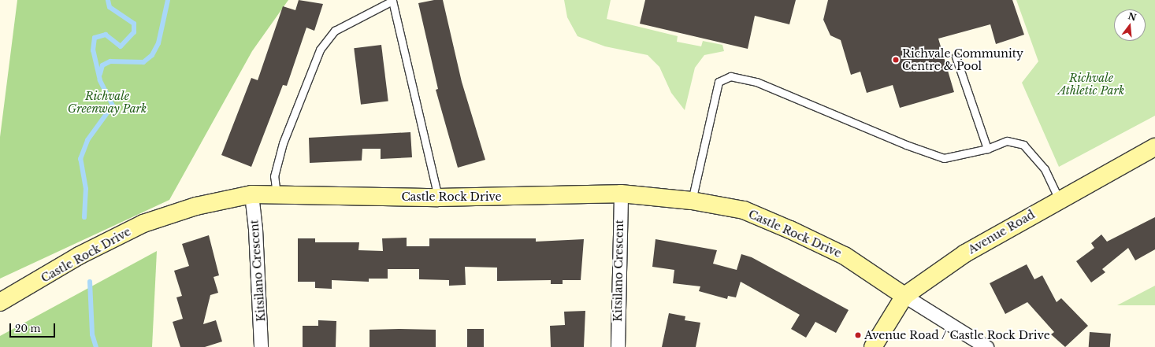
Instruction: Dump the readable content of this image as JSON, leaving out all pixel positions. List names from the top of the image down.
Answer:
{
  "streets": {
    "street": ["Castle Rock Drive", "Avenue Road", "Kitsilano Crescent"]
  },
  "crossings": [
    ["Castle Rock Drive", "Avenue Road"],
    ["Castle Rock Drive", "Kitsilano Crescent"]
  ],
  "parks": ["Richvale Athletic Park", "Richvale Greenway Park"],
  "places": ["Richvale Community Centre & Pool", "Avenue Road / Castle Rock Drive"],
  "scale_bar": "20 m",
  "north": "top"
}
